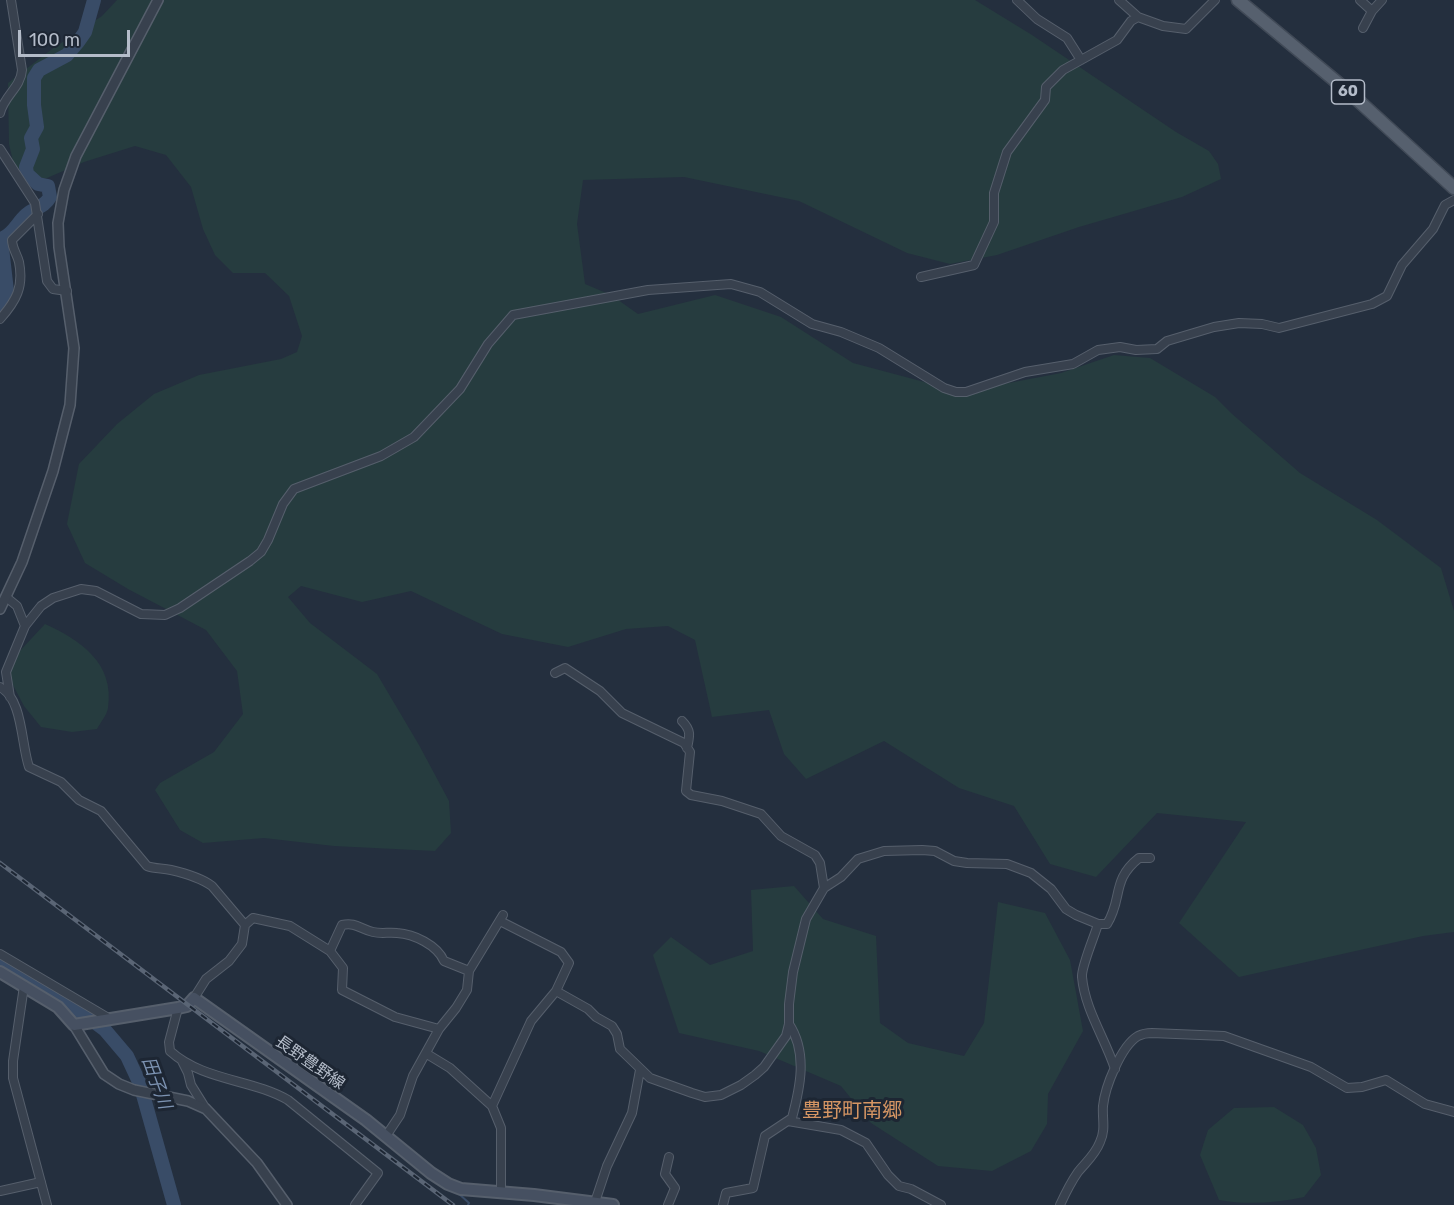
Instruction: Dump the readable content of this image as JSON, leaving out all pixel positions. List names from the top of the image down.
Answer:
{
  "streets": {
    "main road": ["60", "長野豊野線"]
  },
  "districts": ["豊野町南郷"],
  "water": ["田子川"],
  "scale_bar": "100 m"
}
